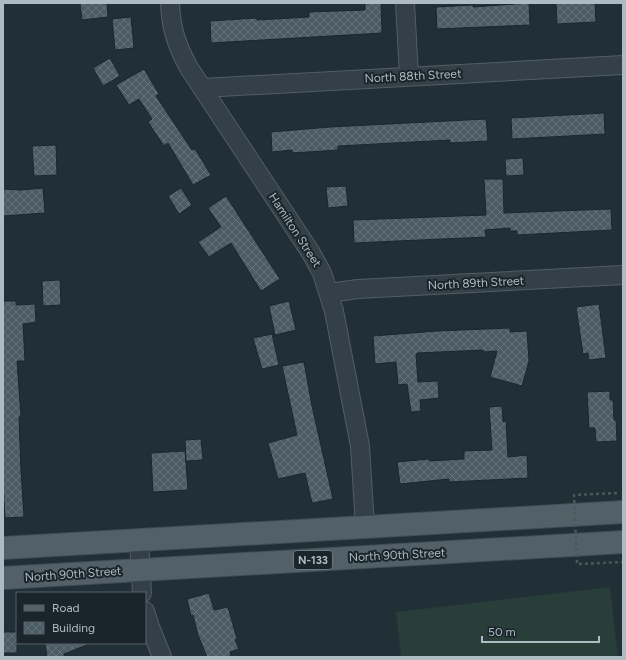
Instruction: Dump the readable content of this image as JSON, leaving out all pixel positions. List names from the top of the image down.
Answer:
{
  "streets": {
    "main road": ["North 90th Street", "N-133"],
    "street": ["North 88th Street", "Hamilton Street", "North 89th Street"]
  },
  "crossings": [
    ["North 88th Street", "Hamilton Street"],
    ["Hamilton Street", "North 89th Street"]
  ],
  "legend": ["Road", "Building"],
  "scale_bar": "50 m"
}
